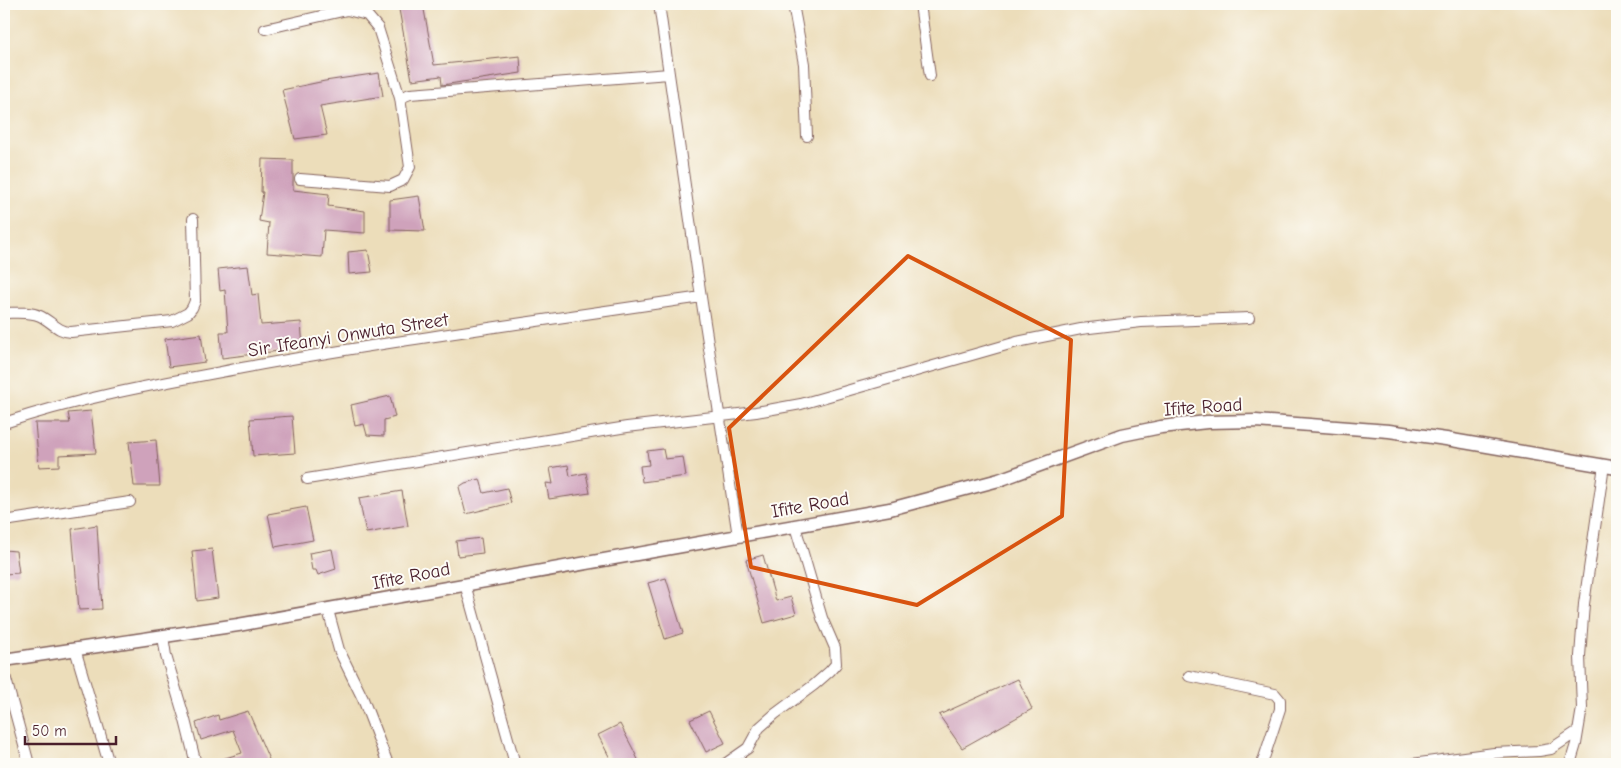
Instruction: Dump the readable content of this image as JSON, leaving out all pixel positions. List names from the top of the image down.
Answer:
{
  "streets": {
    "street": ["Sir Ifeanyi Onwuta Street", "Ifite Road"]
  },
  "scale_bar": "50 m"
}
